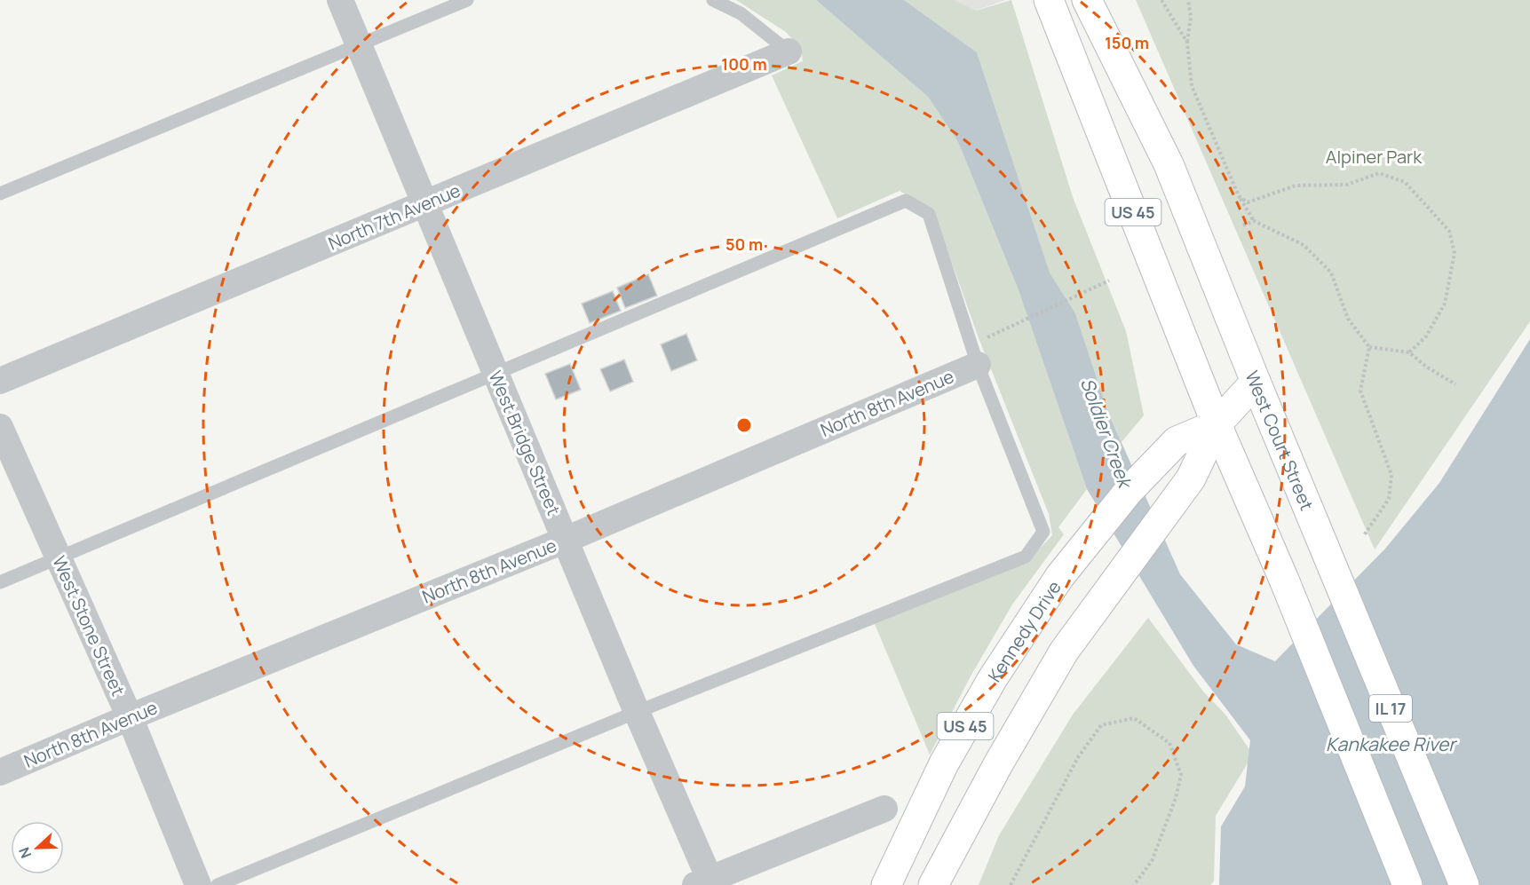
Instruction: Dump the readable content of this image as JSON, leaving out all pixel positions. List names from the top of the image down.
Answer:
{
  "streets": {
    "main road": [
      "US 45",
      "West Court Street",
      "Kennedy Drive",
      "IL 17"
    ],
    "street": [
      "North 7th Avenue",
      "North 8th Avenue",
      "West Bridge Street",
      "West Stone Street"
    ]
  },
  "crossings": [
    ["US 45", "Kennedy Drive"],
    ["US 45", "IL 17"],
    ["North 7th Avenue", "West Bridge Street"],
    ["North 8th Avenue", "West Bridge Street"],
    ["North 8th Avenue", "West Stone Street"],
    ["West Court Street", "Kennedy Drive"],
    ["Kennedy Drive", "IL 17"]
  ],
  "water": ["Soldier Creek", "Kankakee River"],
  "parks": ["Alpiner Park"],
  "north": "left",
  "rings": ["150 m", "100 m", "50 m"]
}
